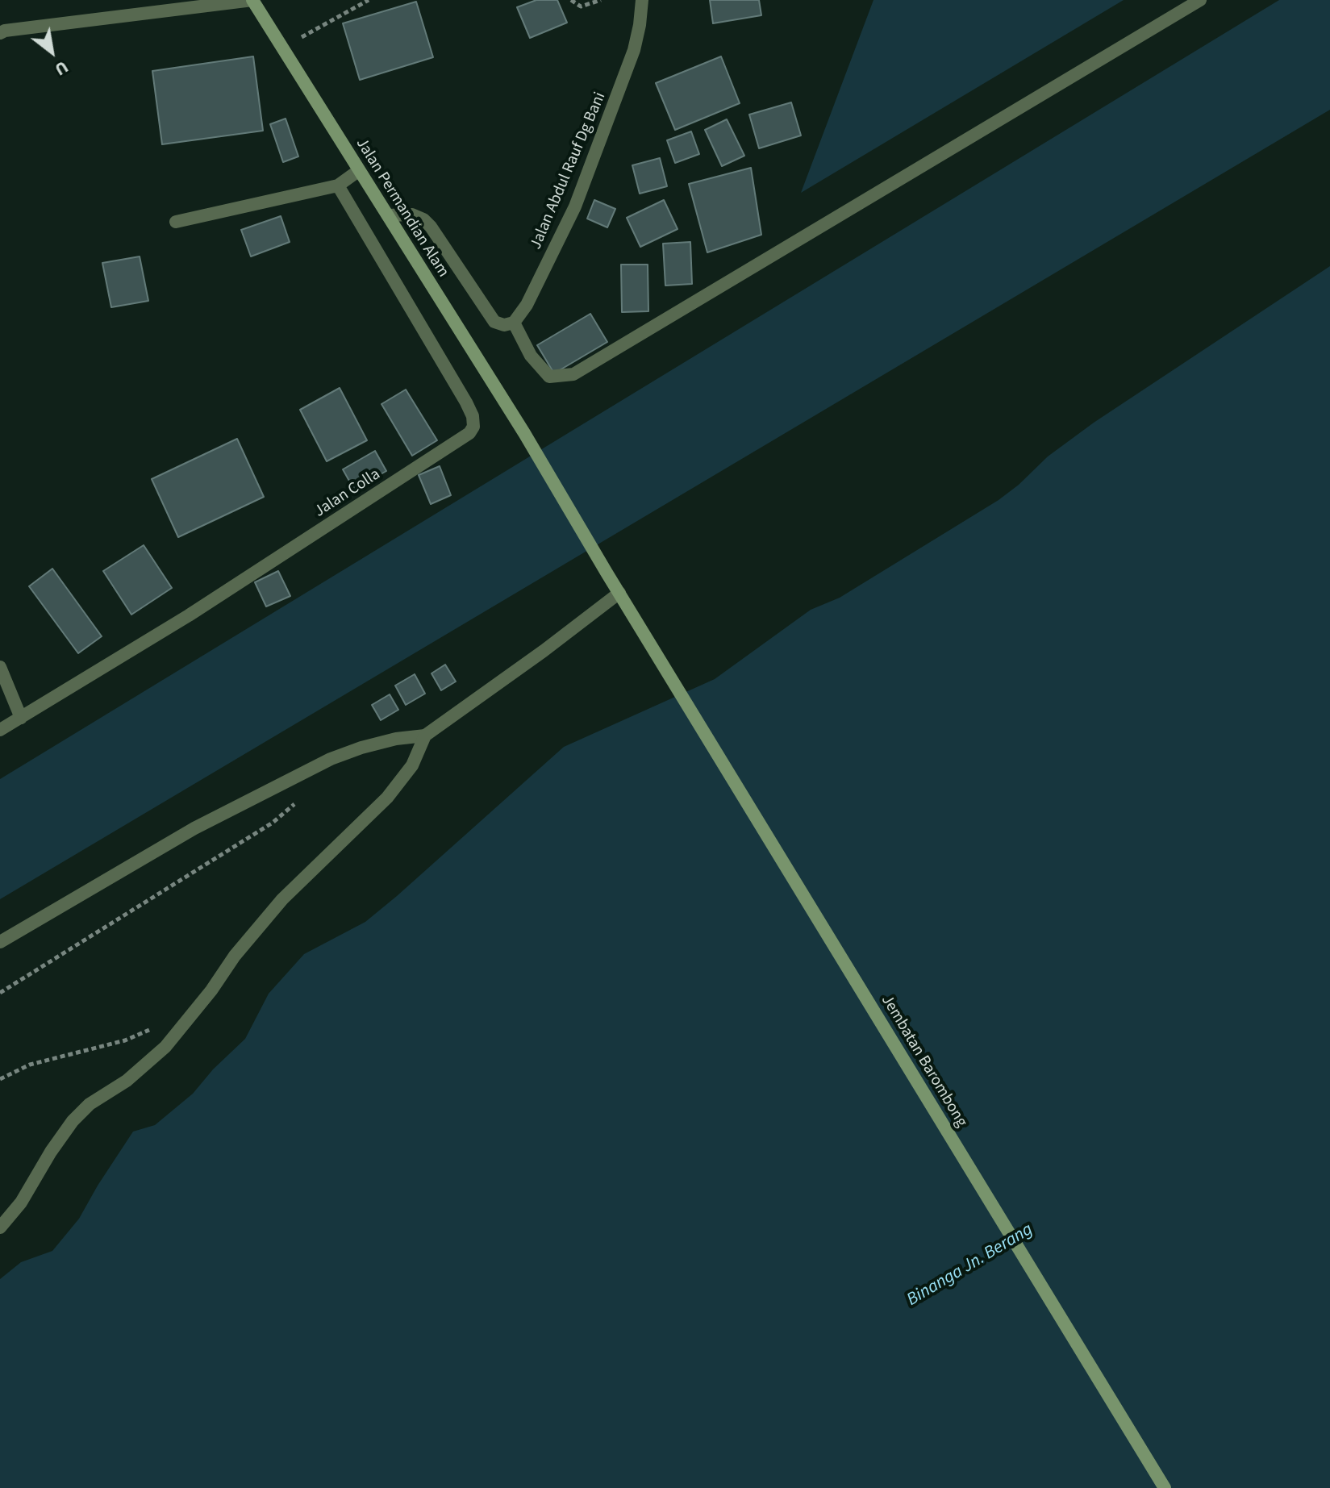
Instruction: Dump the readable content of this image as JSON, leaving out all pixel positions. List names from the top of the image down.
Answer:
{
  "streets": {
    "main road": ["Jalan Permandian Alam", "Jembatan Barombong"],
    "street": ["Jalan Abdul Rauf Dg Bani", "Jalan Colla"]
  },
  "crossings": [
    ["Jalan Permandian Alam", "Jembatan Barombong"]
  ],
  "water": ["Binanga Jn. Berang"],
  "north": "bottom right"
}
